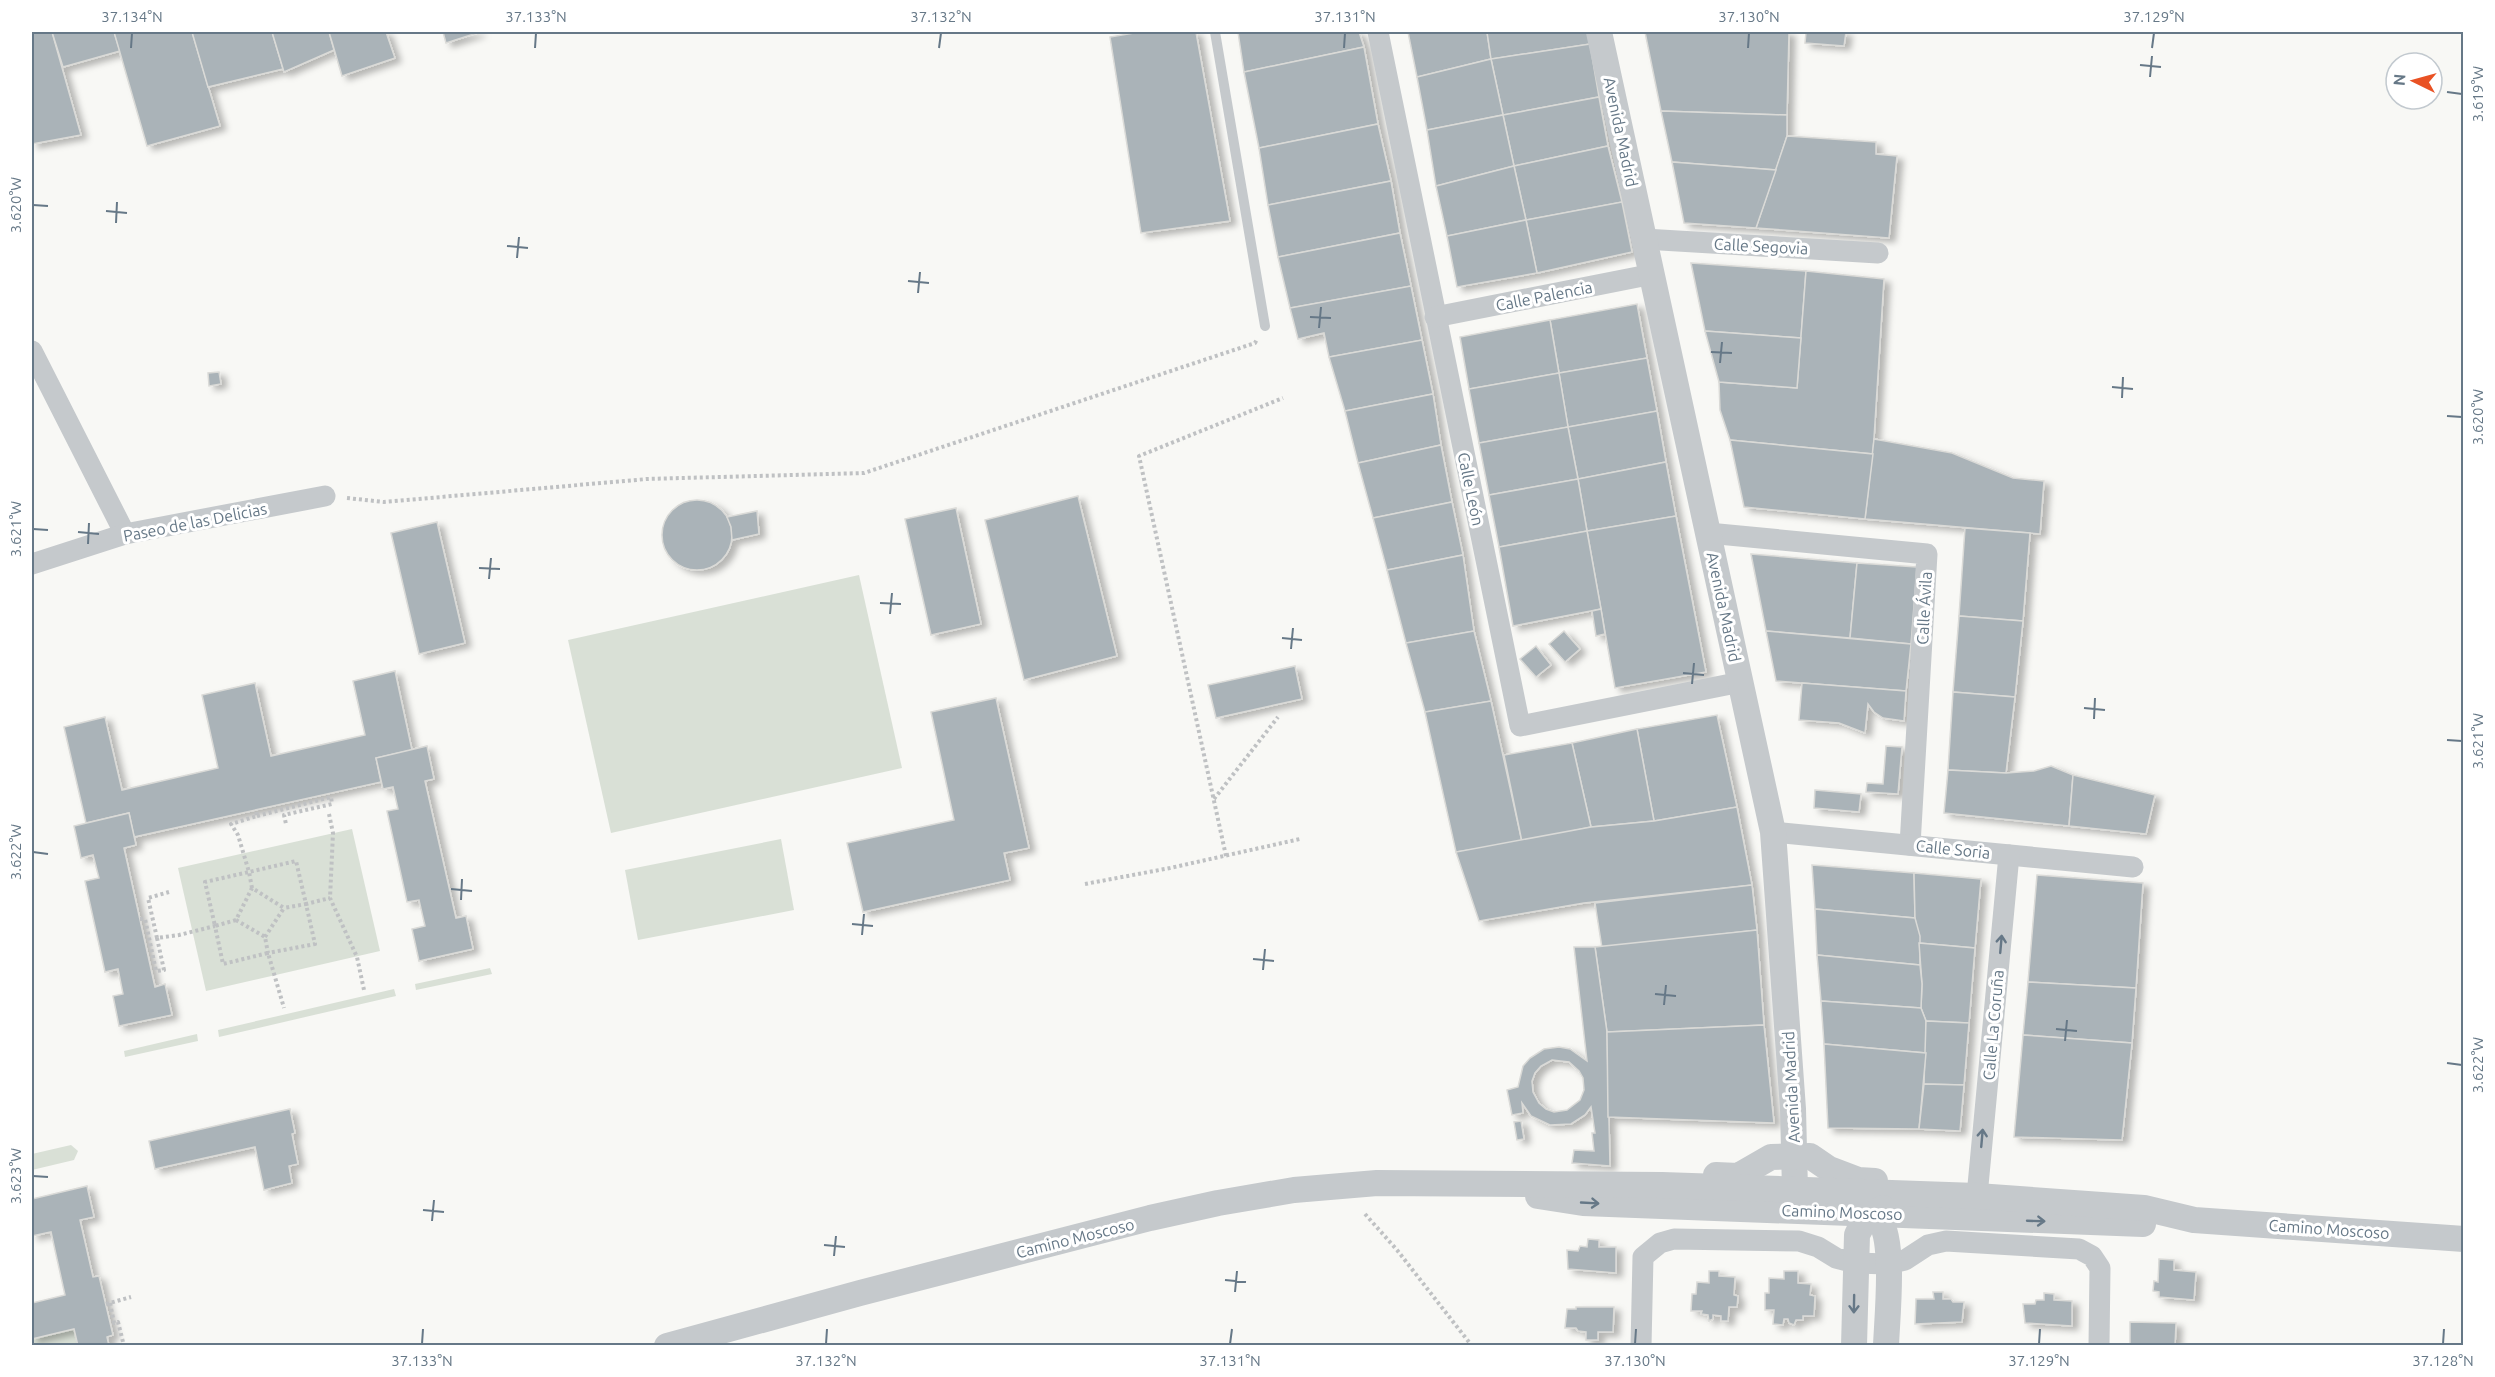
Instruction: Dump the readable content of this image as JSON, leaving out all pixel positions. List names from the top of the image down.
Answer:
{
  "streets": {
    "street": [
      "Avenida Madrid",
      "Calle Segovia",
      "Calle Palencia",
      "Calle León",
      "Paseo de las Delicias",
      "Calle Ávila",
      "Calle Soria",
      "Calle La Coruña",
      "Camino Moscoso"
    ]
  },
  "crossings": [
    ["Avenida Madrid", "Calle Segovia"],
    ["Avenida Madrid", "Calle Palencia"],
    ["Avenida Madrid", "Calle León"],
    ["Avenida Madrid", "Calle Ávila"],
    ["Avenida Madrid", "Calle Soria"],
    ["Avenida Madrid", "Camino Moscoso"],
    ["Calle Palencia", "Calle León"],
    ["Calle Ávila", "Calle Soria"],
    ["Calle Soria", "Calle La Coruña"],
    ["Calle La Coruña", "Camino Moscoso"]
  ],
  "one_way": ["Calle La Coruña"],
  "north": "left",
  "coordinates": [
    "37.134°N",
    "37.133°N",
    "37.132°N",
    "37.131°N",
    "37.130°N",
    "37.129°N",
    "3.619°W",
    "3.620°W",
    "3.621°W",
    "3.622°W",
    "3.623°W",
    "37.128°N"
  ]
}
